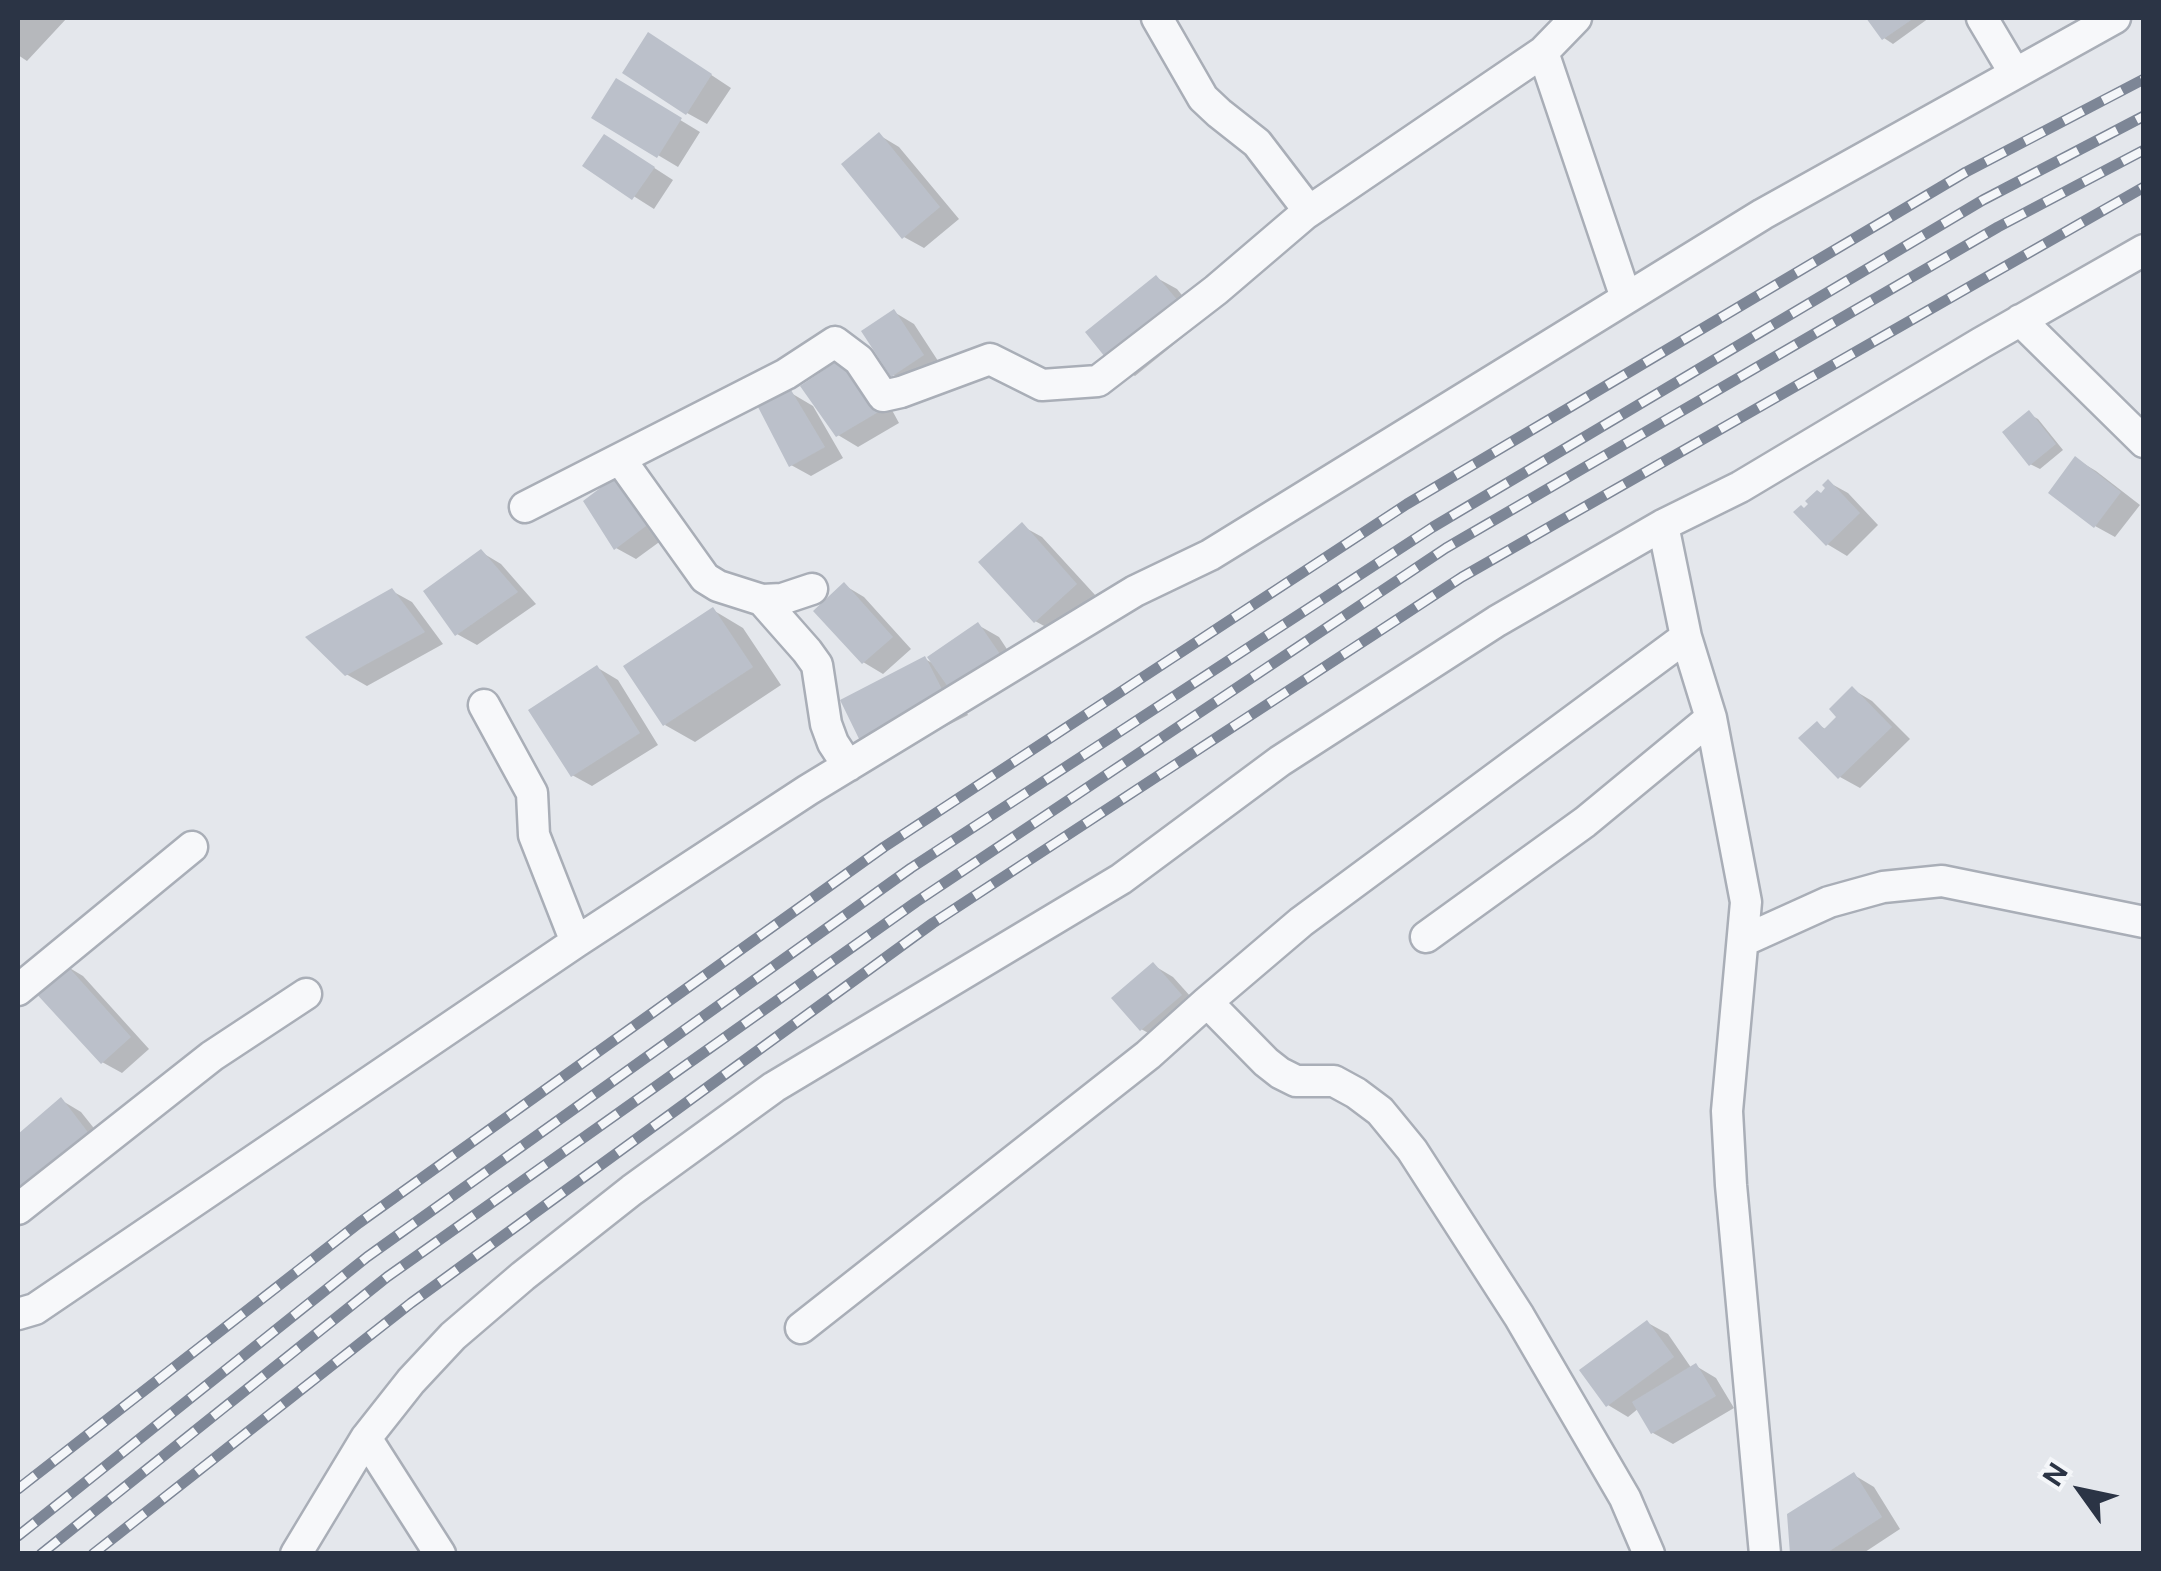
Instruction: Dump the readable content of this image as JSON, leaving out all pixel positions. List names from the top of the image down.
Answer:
{
  "north": "top left"
}
